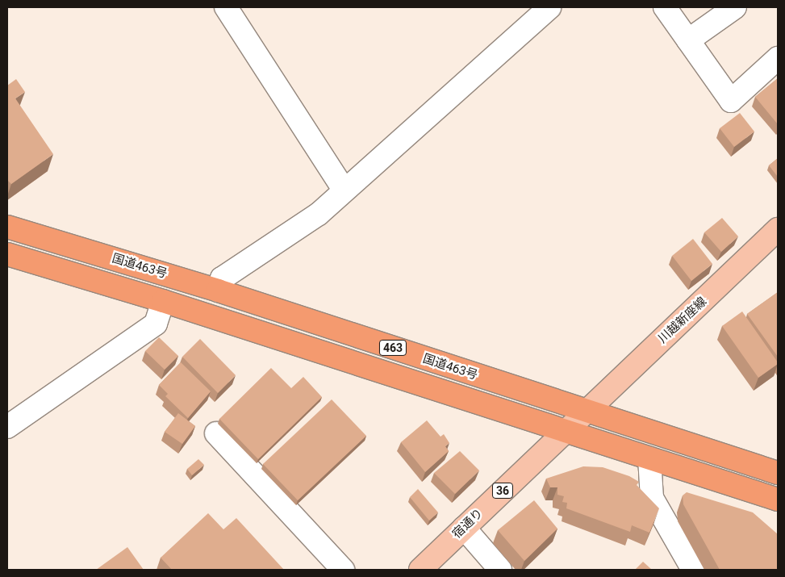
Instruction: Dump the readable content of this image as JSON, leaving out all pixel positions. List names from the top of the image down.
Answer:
{
  "streets": {
    "highway": ["国道463号", "463"],
    "main road": ["川越新座線", "36", "宿通り"]
  },
  "crossings": [
    ["国道463号", "川越新座線"],
    ["国道463号", "宿通り"],
    ["川越新座線", "宿通り"],
    ["463", "宿通り"]
  ]
}
